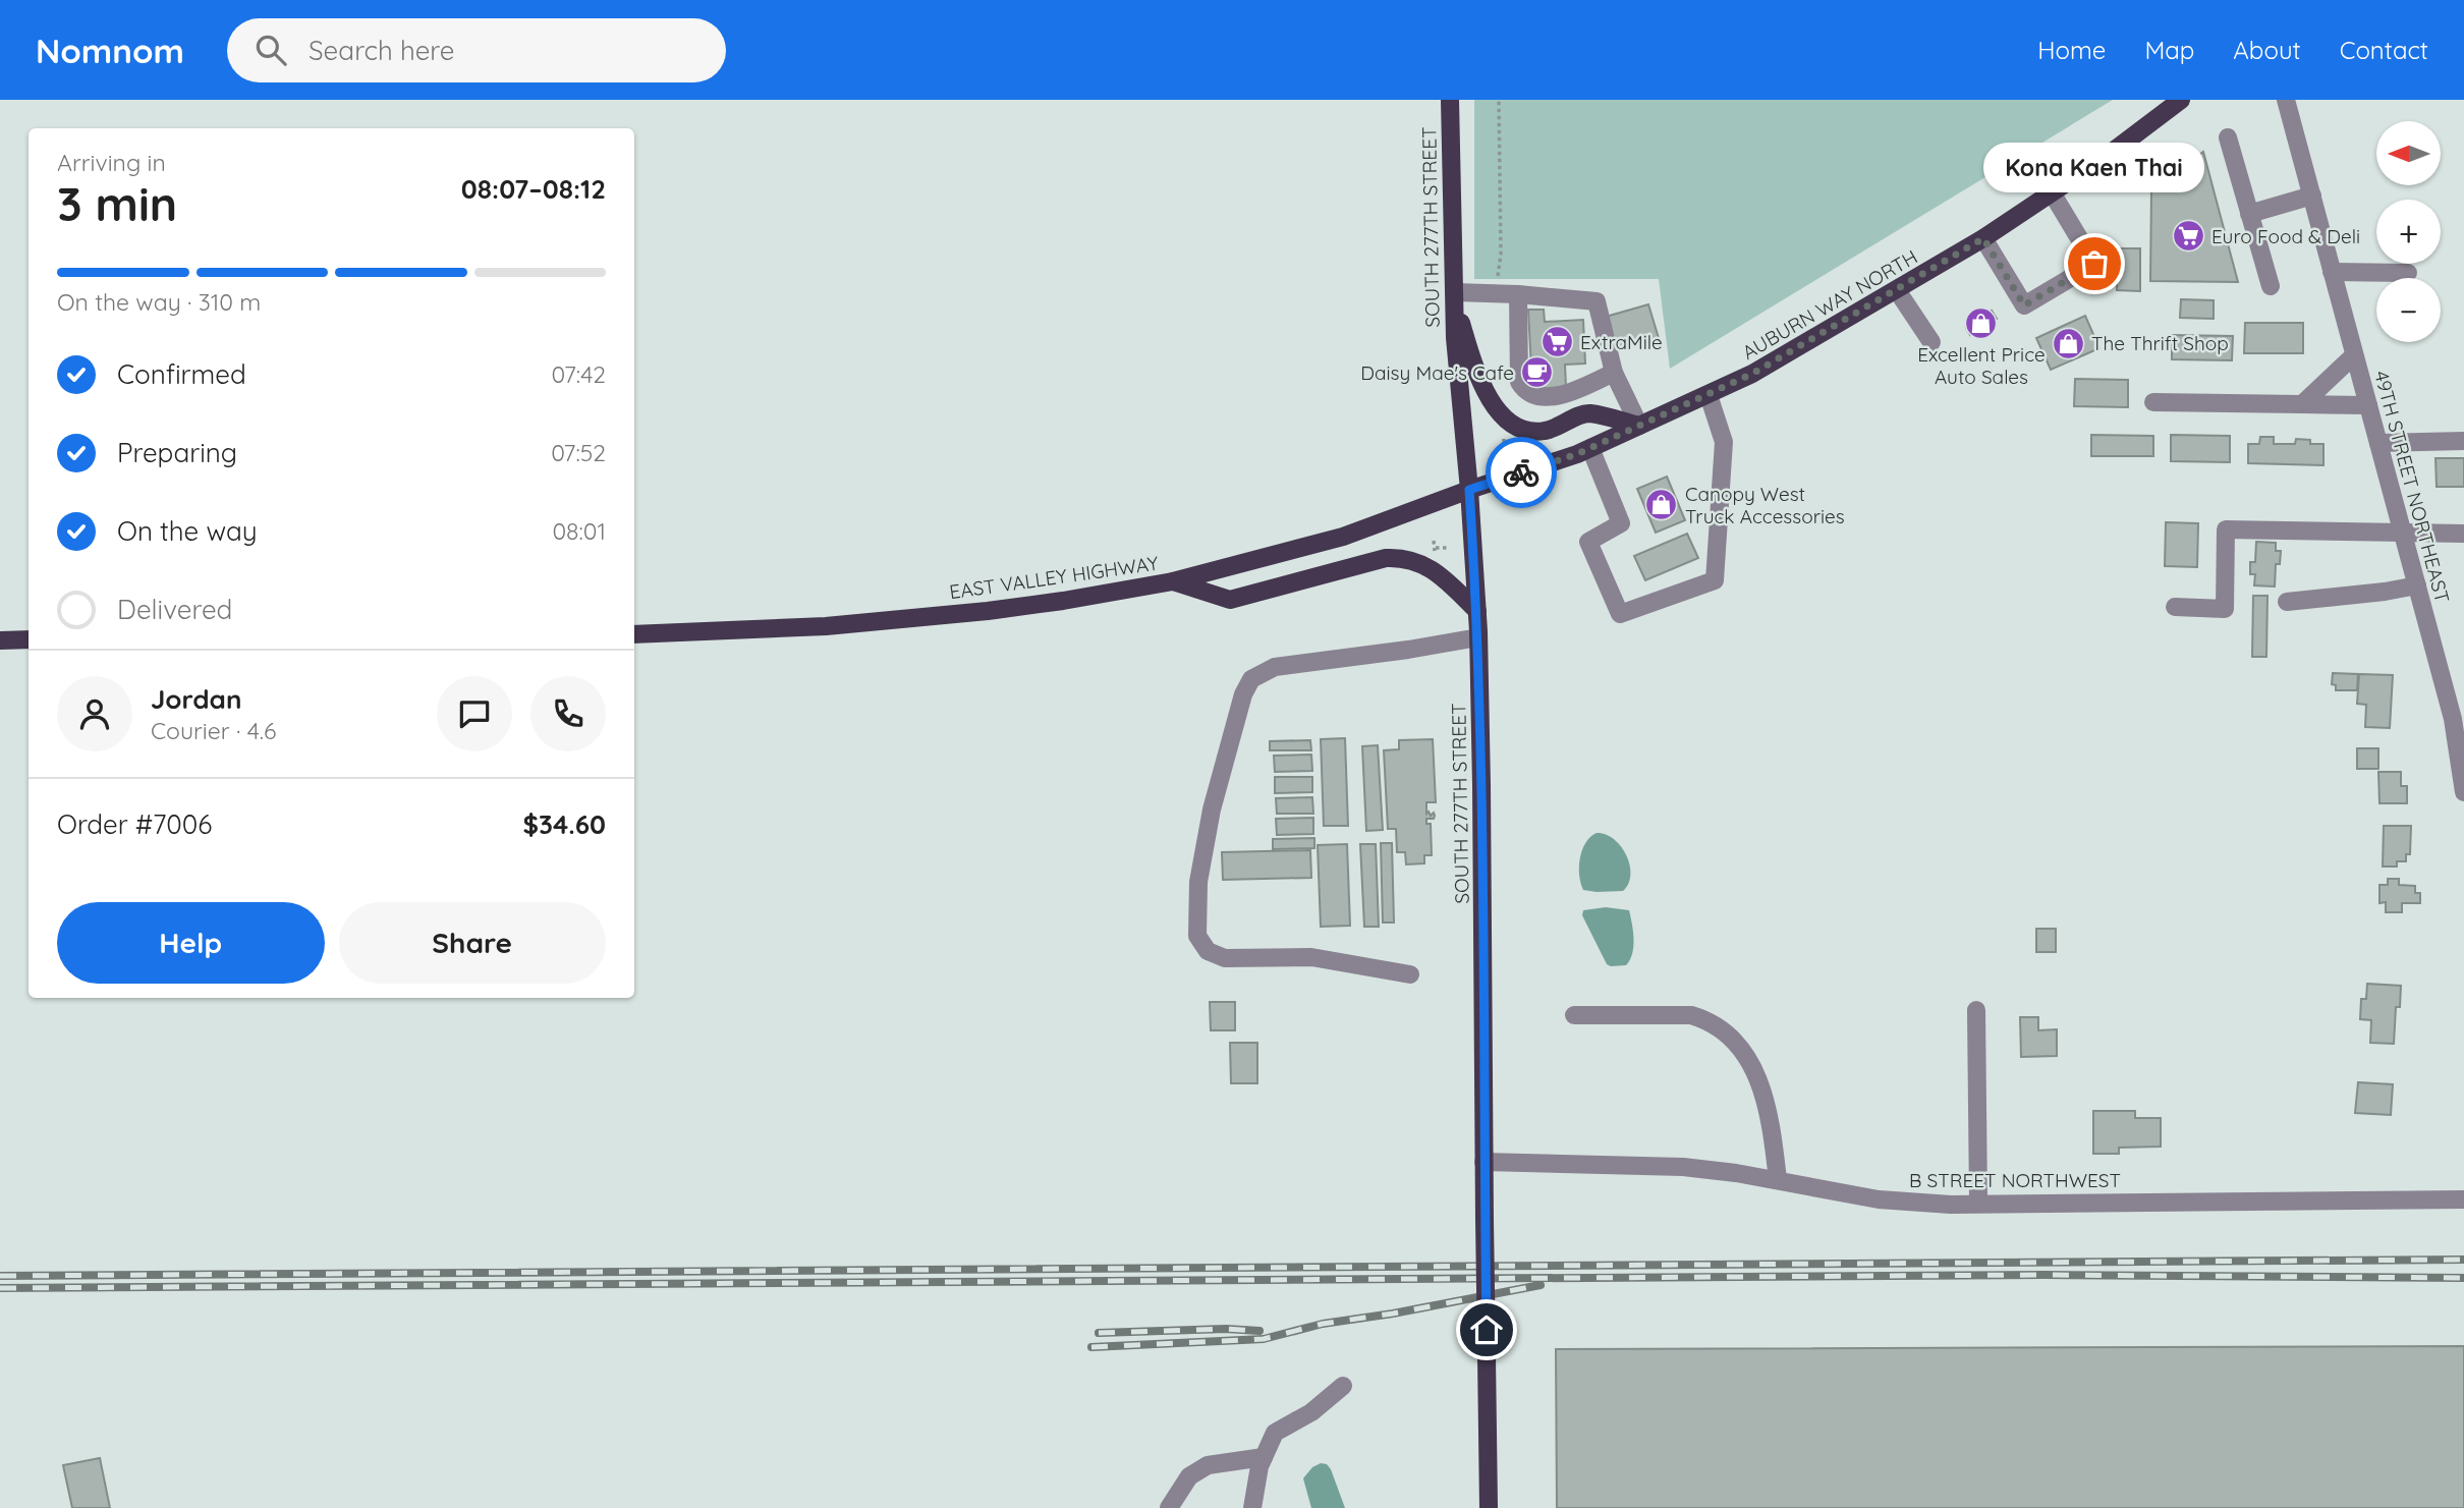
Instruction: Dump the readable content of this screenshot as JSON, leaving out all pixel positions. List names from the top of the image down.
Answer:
{
  "streets": {
    "main road": ["SOUTH 277TH STREET", "AUBURN WAY NORTH", "EAST VALLEY HIGHWAY"],
    "street": ["49TH STREET NORTHEAST", "B STREET NORTHWEST"]
  },
  "crossings": [
    ["SOUTH 277TH STREET", "AUBURN WAY NORTH"],
    ["SOUTH 277TH STREET", "EAST VALLEY HIGHWAY"],
    ["SOUTH 277TH STREET", "B STREET NORTHWEST"],
    ["AUBURN WAY NORTH", "EAST VALLEY HIGHWAY"]
  ],
  "places": {
    "supermarket": ["Euro Food & Deli", "ExtraMile"],
    "other": ["Kona Kaen Thai"],
    "shop": ["Excellent Price Auto Sales", "The Thrift Shop", "Canopy West Truck Accessories"],
    "cafe": ["Daisy Mae's Cafe"]
  },
  "north": "left",
  "page": {
    "header": "Nomnom",
    "search": "Search here",
    "nav": [
      "Home",
      "Map",
      "About",
      "Contact"
    ],
    "map_buttons": ["+", "−"],
    "heading": ["3 min", "Arriving in", "08:07–08:12"],
    "panel": [
      "Jordan",
      "Courier · 4.6",
      "Order #7006",
      "$34.60"
    ],
    "bubble": "Kona Kaen Thai",
    "bar": "On the way · 310 m",
    "list": [
      ["Confirmed", "07:42"],
      ["Preparing", "07:52"],
      ["On the way", "08:01"],
      "Delivered"
    ],
    "buttons": ["Help", "Share"]
  }
}
